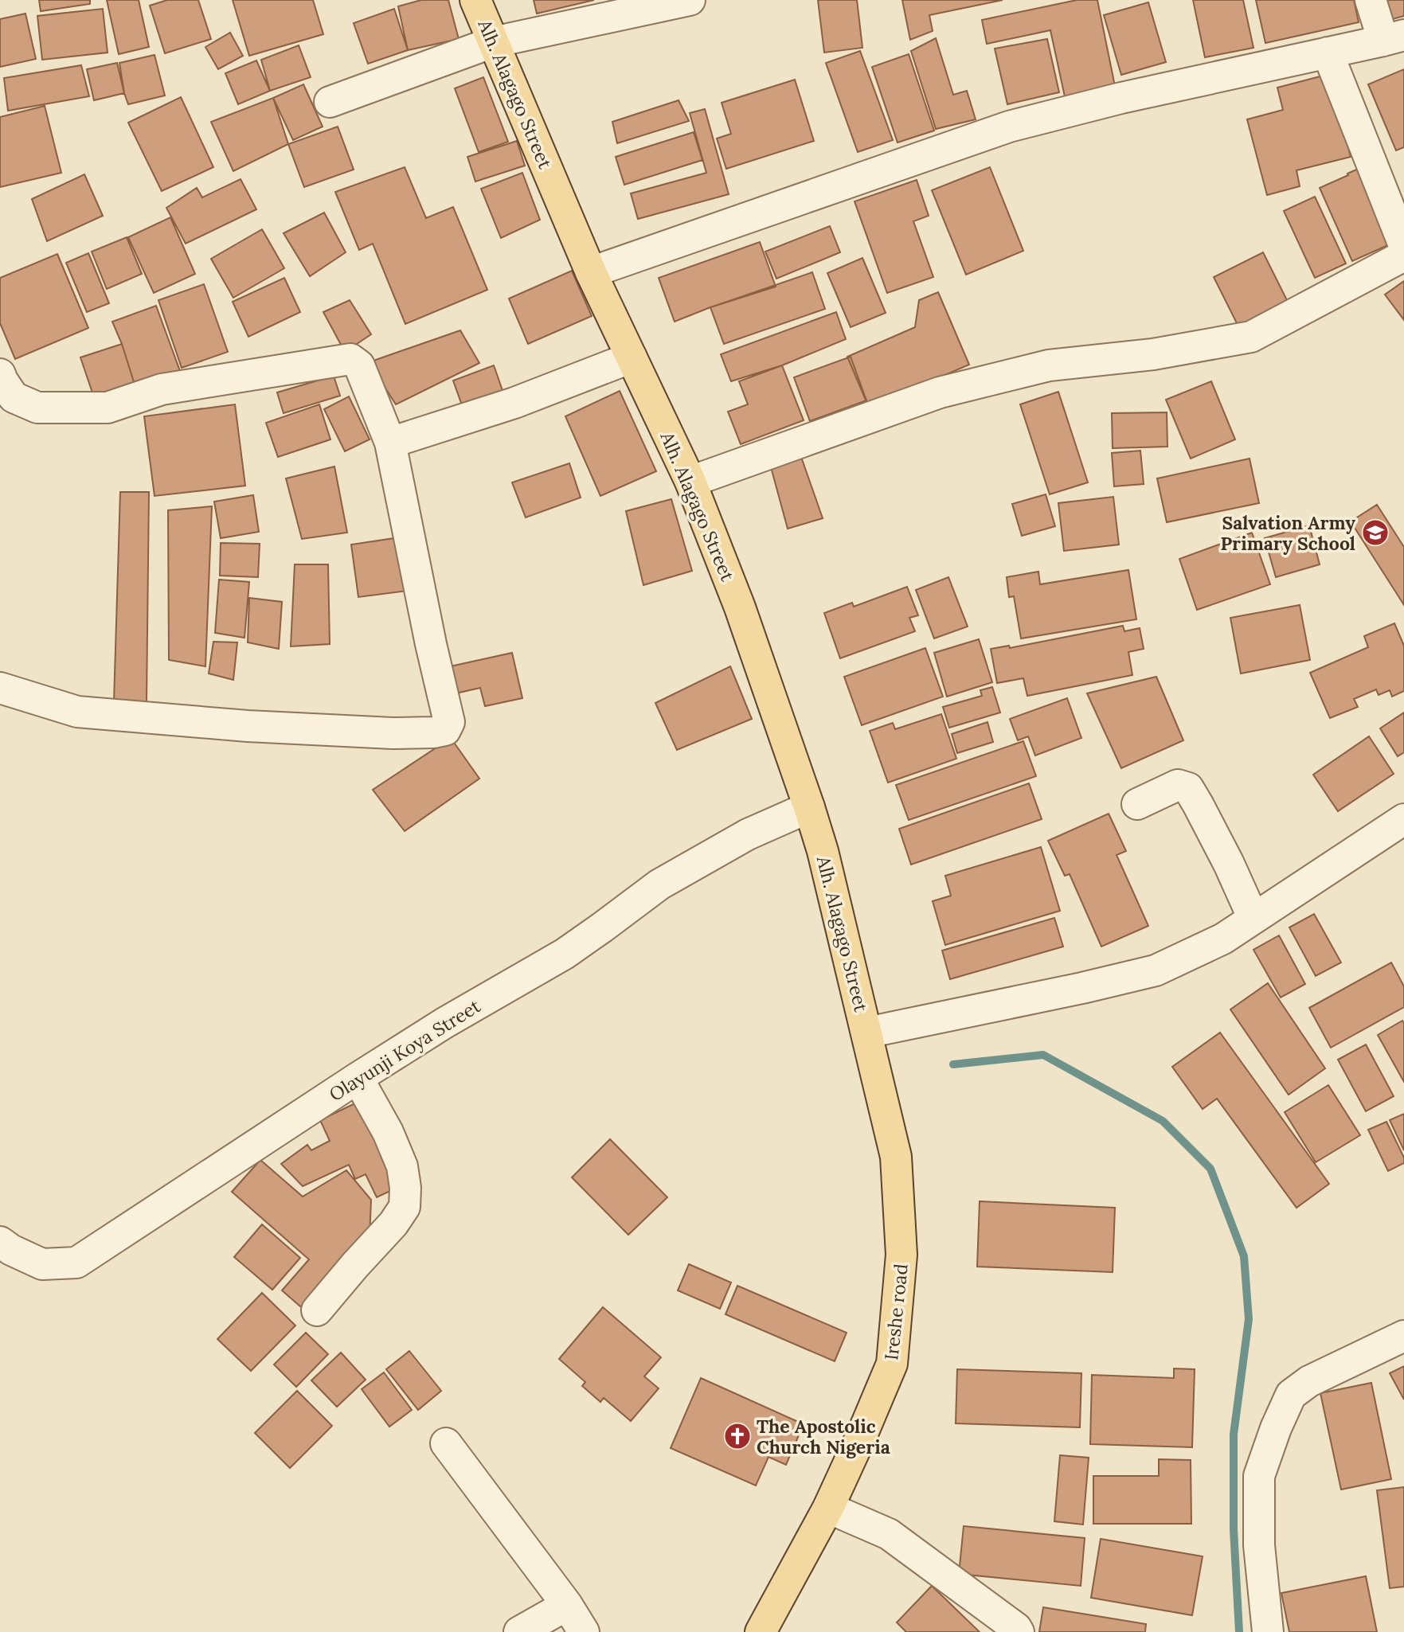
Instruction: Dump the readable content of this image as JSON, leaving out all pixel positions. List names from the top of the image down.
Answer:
{
  "streets": {
    "main road": ["Alh. Alagago Street", "Ireshe road"],
    "street": ["Olayunji Koya Street"]
  },
  "crossings": [
    ["Alh. Alagago Street", "Olayunji Koya Street"],
    ["Alh. Alagago Street", "Ireshe road"]
  ],
  "places": {
    "school or university": ["Salvation Army Primary School"],
    "church": ["The Apostolic Church Nigeria"]
  }
}
